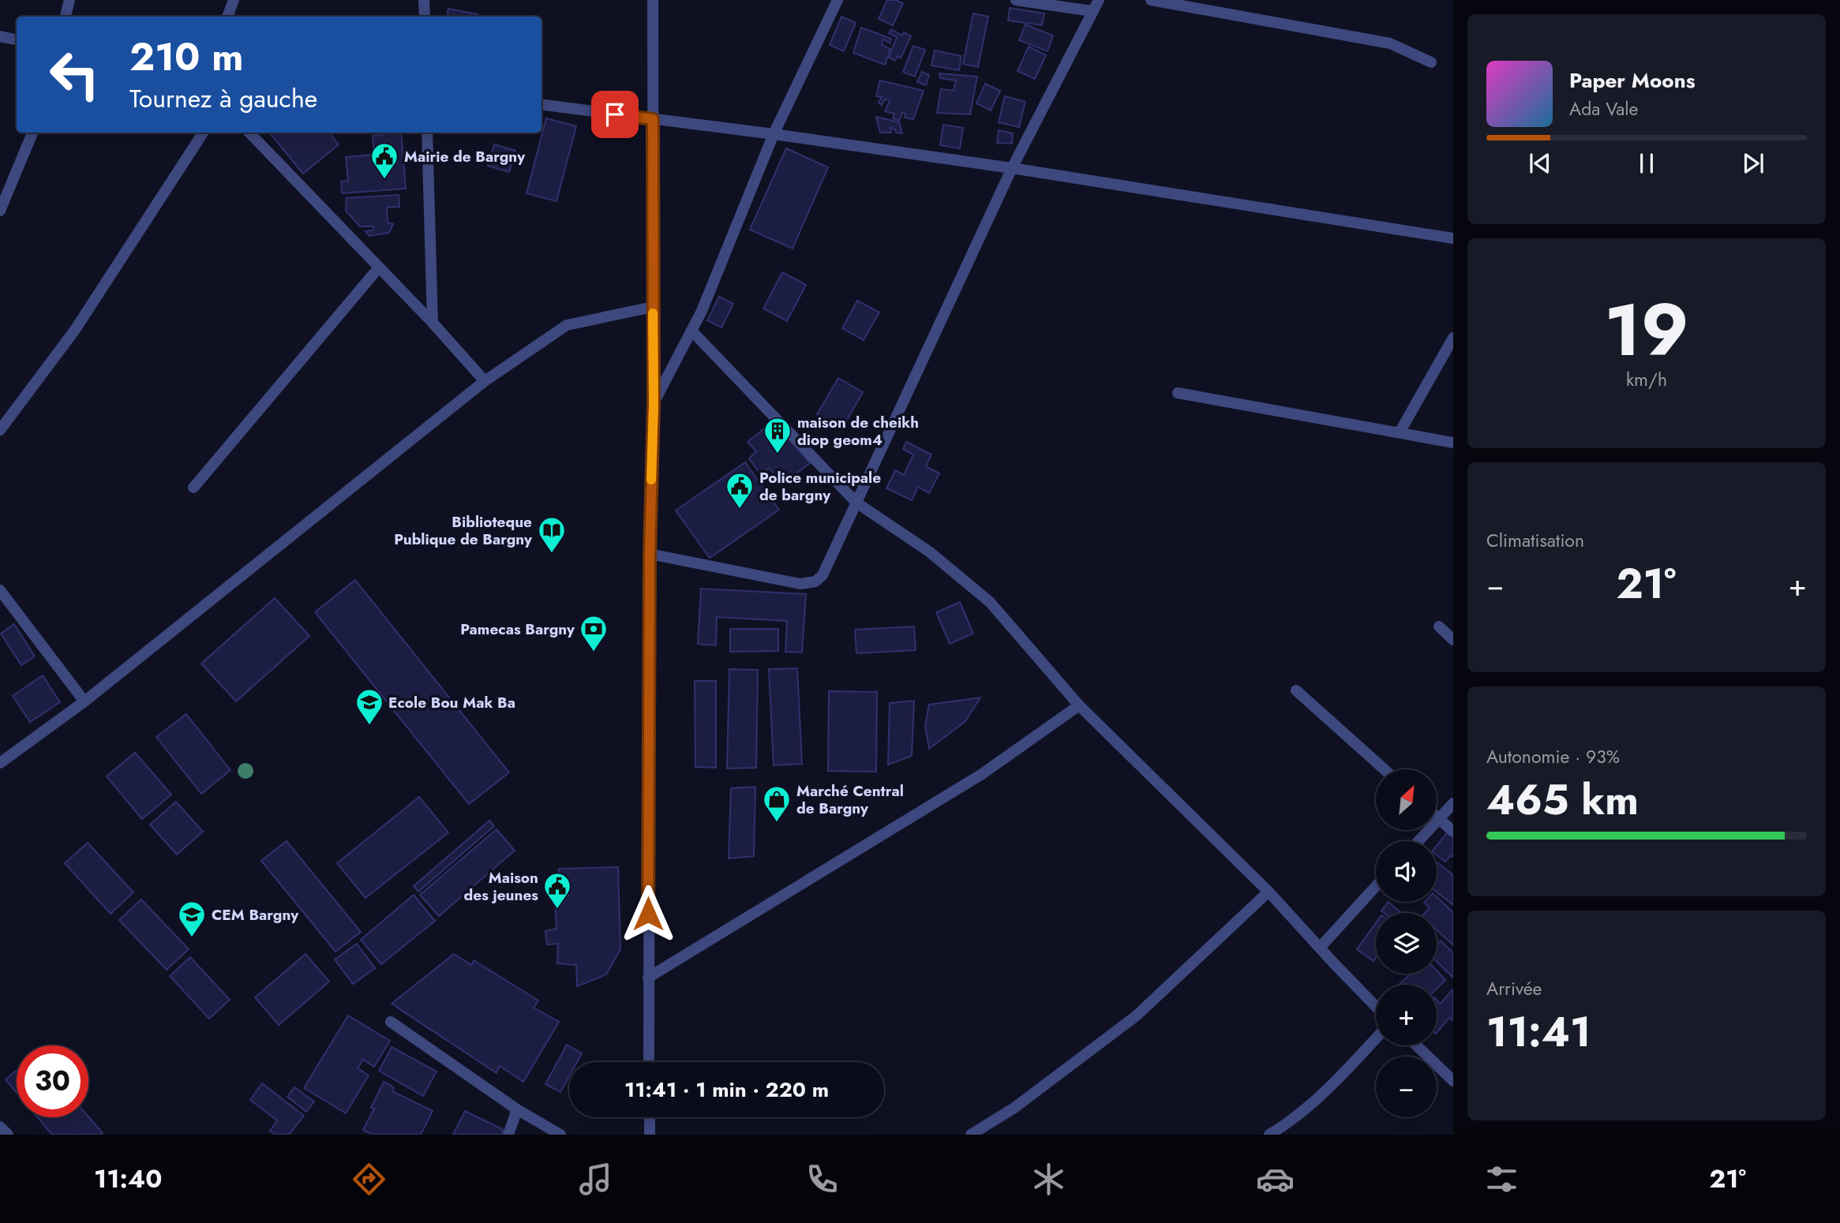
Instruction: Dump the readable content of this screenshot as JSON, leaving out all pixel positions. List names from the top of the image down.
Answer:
{
  "places": {
    "public building": ["Mairie de Bargny", "Police municipale de bargny", "Maison des jeunes"],
    "building": ["maison de cheikh diop geom4"],
    "library": ["Biblioteque Publique de Bargny"],
    "bank": ["Pamecas Bargny"],
    "school or university": ["Ecole Bou Mak Ba", "CEM Bargny"],
    "shop": ["Marché Central de Bargny"]
  },
  "north": "top right",
  "page": {
    "turn": ["210 m", "Tournez à gauche"],
    "song": ["Paper Moons", "Ada Vale"],
    "tile": [
      ["19", "km/h"],
      "Climatisation",
      ["Autonomie · 93%", "465 km"],
      ["Arrivée", "11:41"]
    ],
    "heat": ["−", "21°", "+"],
    "map_buttons": ["+", "−"],
    "limit": "30",
    "trip": "11:41 · 1 min · 220 m",
    "tabs": ["11:40", "21°"]
  }
}
